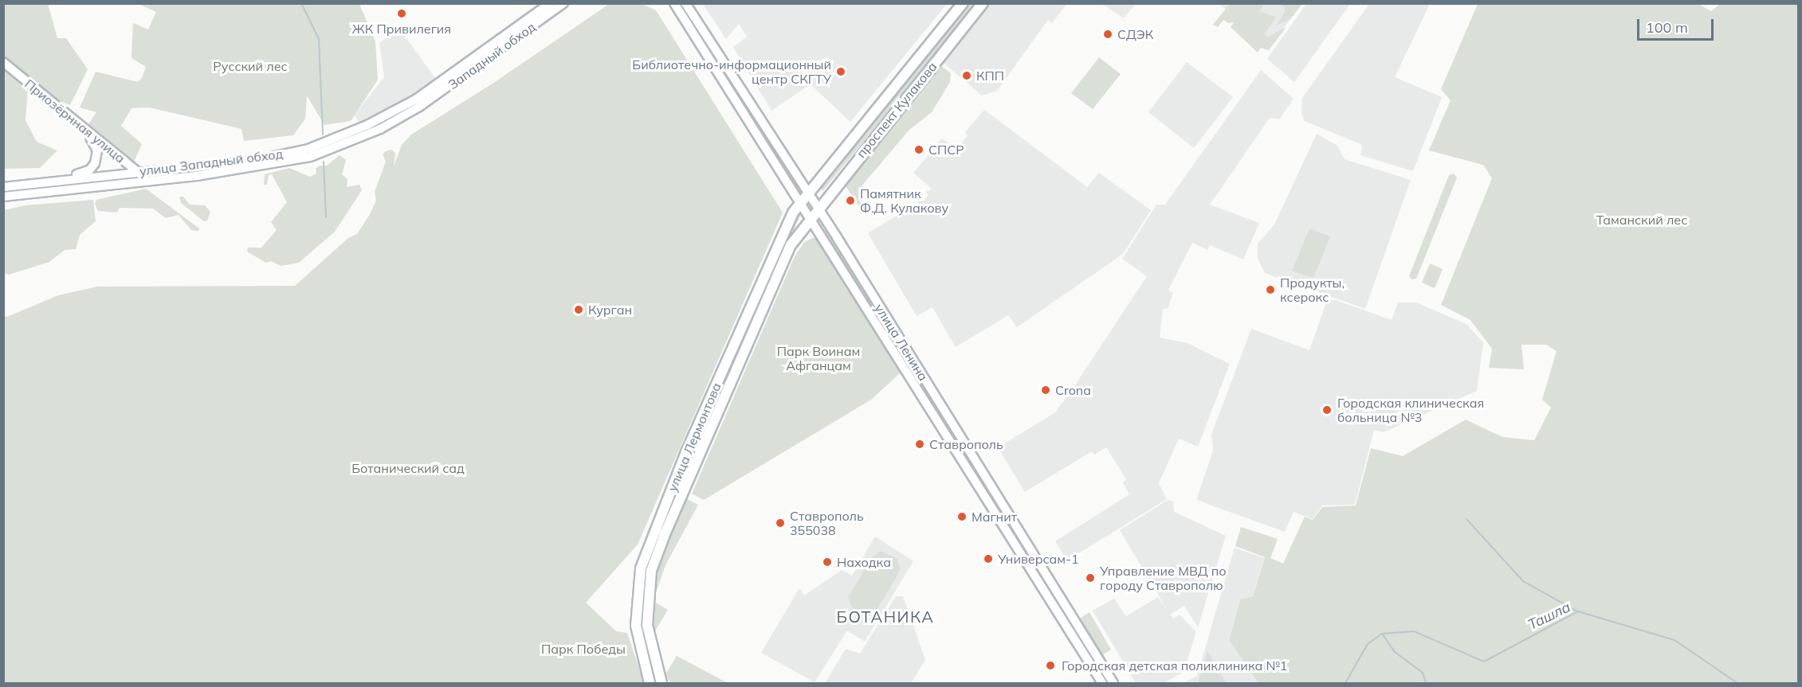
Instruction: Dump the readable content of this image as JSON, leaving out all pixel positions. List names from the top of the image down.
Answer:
{
  "streets": {
    "main road": [
      "Западный обход",
      "проспект Кулакова",
      "Приозёрнная улица",
      "улица Западный обход",
      "улица Ленина",
      "улица Лермонтова"
    ]
  },
  "crossings": [
    ["Западный обход", "улица Западный обход"],
    ["проспект Кулакова", "улица Ленина"],
    ["проспект Кулакова", "улица Лермонтова"],
    ["Приозёрнная улица", "улица Западный обход"],
    ["улица Ленина", "улица Лермонтова"]
  ],
  "districts": ["БОТАНИКА"],
  "water": ["Ташла"],
  "parks": [
    "Русский лес",
    "Таманский лес",
    "Парк Воинам Афганцам",
    "Ботанический сад",
    "Парк Победы"
  ],
  "places": [
    "ЖК Привилегия",
    "СДЭК",
    "Библиотечно-информационный центр СКГТУ",
    "КПП",
    "СПСР",
    "Памятник Ф.Д. Кулакову",
    "Продукты, ксерокс",
    "Курган",
    "Crona",
    "Городская клиническая больница №3",
    "Ставрополь",
    "Магнит",
    "Ставрополь 355038",
    "Универсам-1",
    "Находка",
    "Управление МВД по городу Ставрополю",
    "Городская детская поликлиника №1"
  ],
  "scale_bar": "100 m"
}
